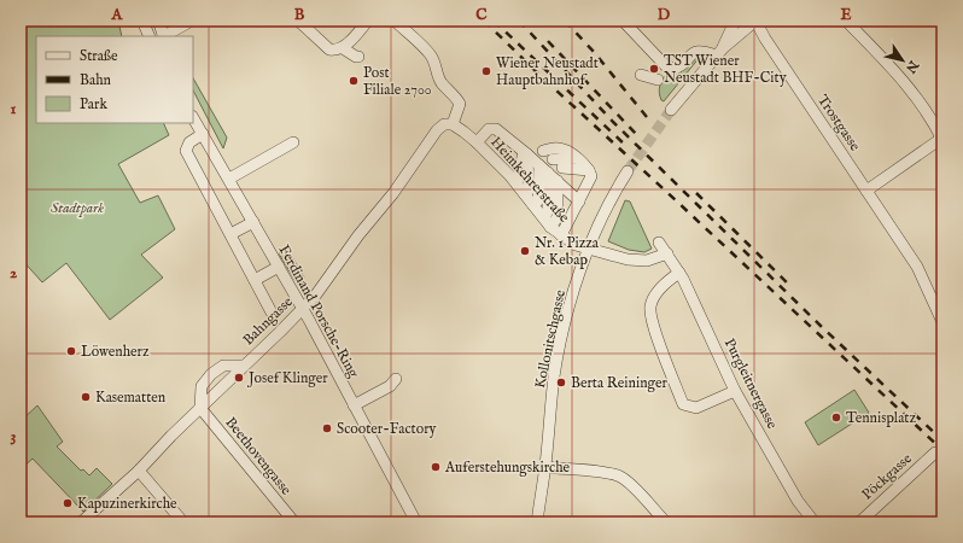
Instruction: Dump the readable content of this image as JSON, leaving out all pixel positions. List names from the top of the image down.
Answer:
{
  "streets": {
    "street": [
      "Trostgasse",
      "Heimkehrerstraße",
      "Ferdinand Porsche-Ring",
      "Bahngasse",
      "Kollonitschgasse",
      "Purgleitnergasse",
      "Beethovengasse",
      "Pöckgasse"
    ]
  },
  "crossings": [
    ["Heimkehrerstraße", "Bahngasse"],
    ["Heimkehrerstraße", "Kollonitschgasse"],
    ["Ferdinand Porsche-Ring", "Bahngasse"],
    ["Bahngasse", "Beethovengasse"]
  ],
  "parks": ["Stadtpark"],
  "places": [
    "TST Wiener Neustadt BHF-City",
    "Wiener Neustadt Hauptbahnhof",
    "Post Filiale 2700",
    "Nr. 1 Pizza & Kebap",
    "Löwenherz",
    "Josef Klinger",
    "Berta Reininger",
    "Kasematten",
    "Tennisplatz",
    "Scooter-Factory",
    "Auferstehungskirche",
    "Kapuzinerkirche"
  ],
  "legend": ["Straße", "Bahn", "Park"],
  "north": "bottom right",
  "grid": {
    "columns": [
      "A",
      "B",
      "C",
      "D",
      "E"
    ],
    "rows": ["1", "2", "3"]
  }
}
